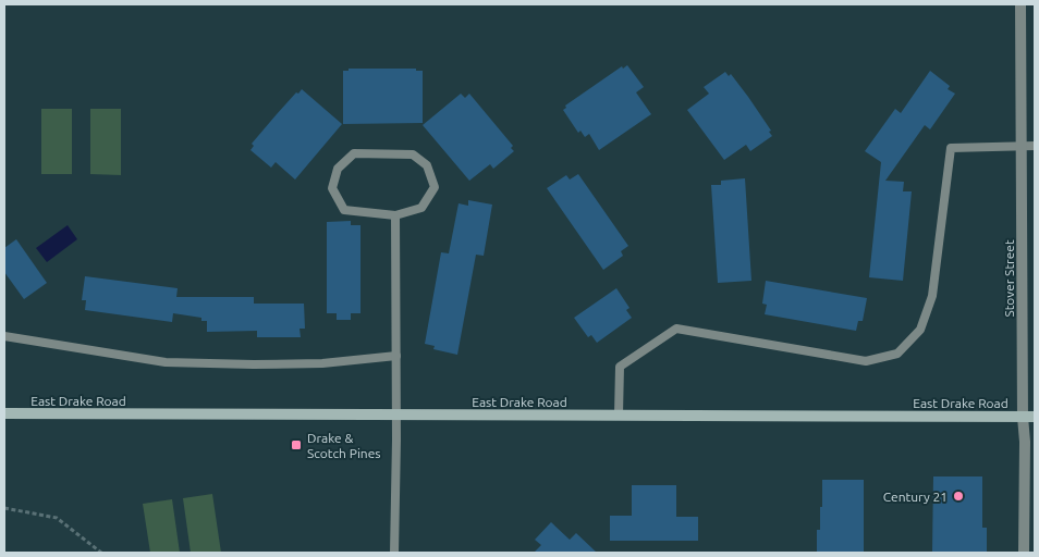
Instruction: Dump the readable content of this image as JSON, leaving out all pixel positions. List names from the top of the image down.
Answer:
{
  "streets": {
    "main road": ["East Drake Road"],
    "street": ["Stover Street"]
  },
  "crossings": [
    ["Stover Street", "East Drake Road"]
  ],
  "places": {
    "transit": ["Drake & Scotch Pines"],
    "other": ["Century 21"]
  }
}
